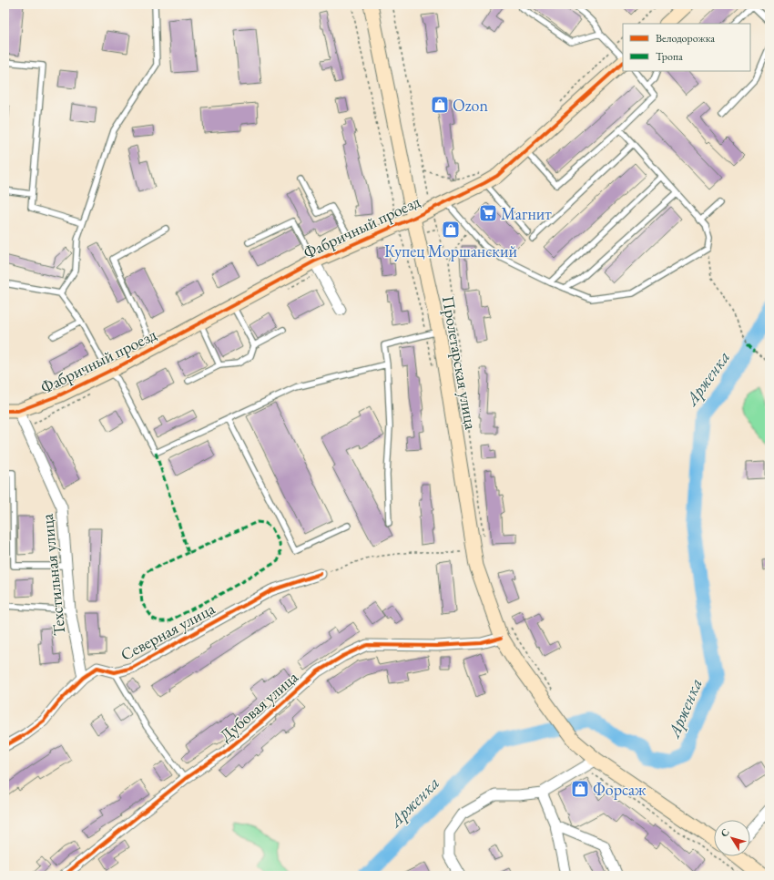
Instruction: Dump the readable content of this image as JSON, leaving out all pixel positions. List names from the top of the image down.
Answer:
{
  "streets": {
    "main road": ["Фабричный проезд", "Пролетарская улица"],
    "street": ["Техстильная улица", "Северная улица", "Дубовая улица"]
  },
  "crossings": [
    ["Фабричный проезд", "Пролетарская улица"],
    ["Фабричный проезд", "Техстильная улица"],
    ["Пролетарская улица", "Дубовая улица"],
    ["Техстильная улица", "Северная улица"]
  ],
  "water": ["Арженка"],
  "places": {
    "shop": ["Ozon", "Купец Моршанский", "Форсаж"],
    "supermarket": ["Магнит"]
  },
  "legend": ["Велодорожка", "Тропа"],
  "north": "top left"
}
